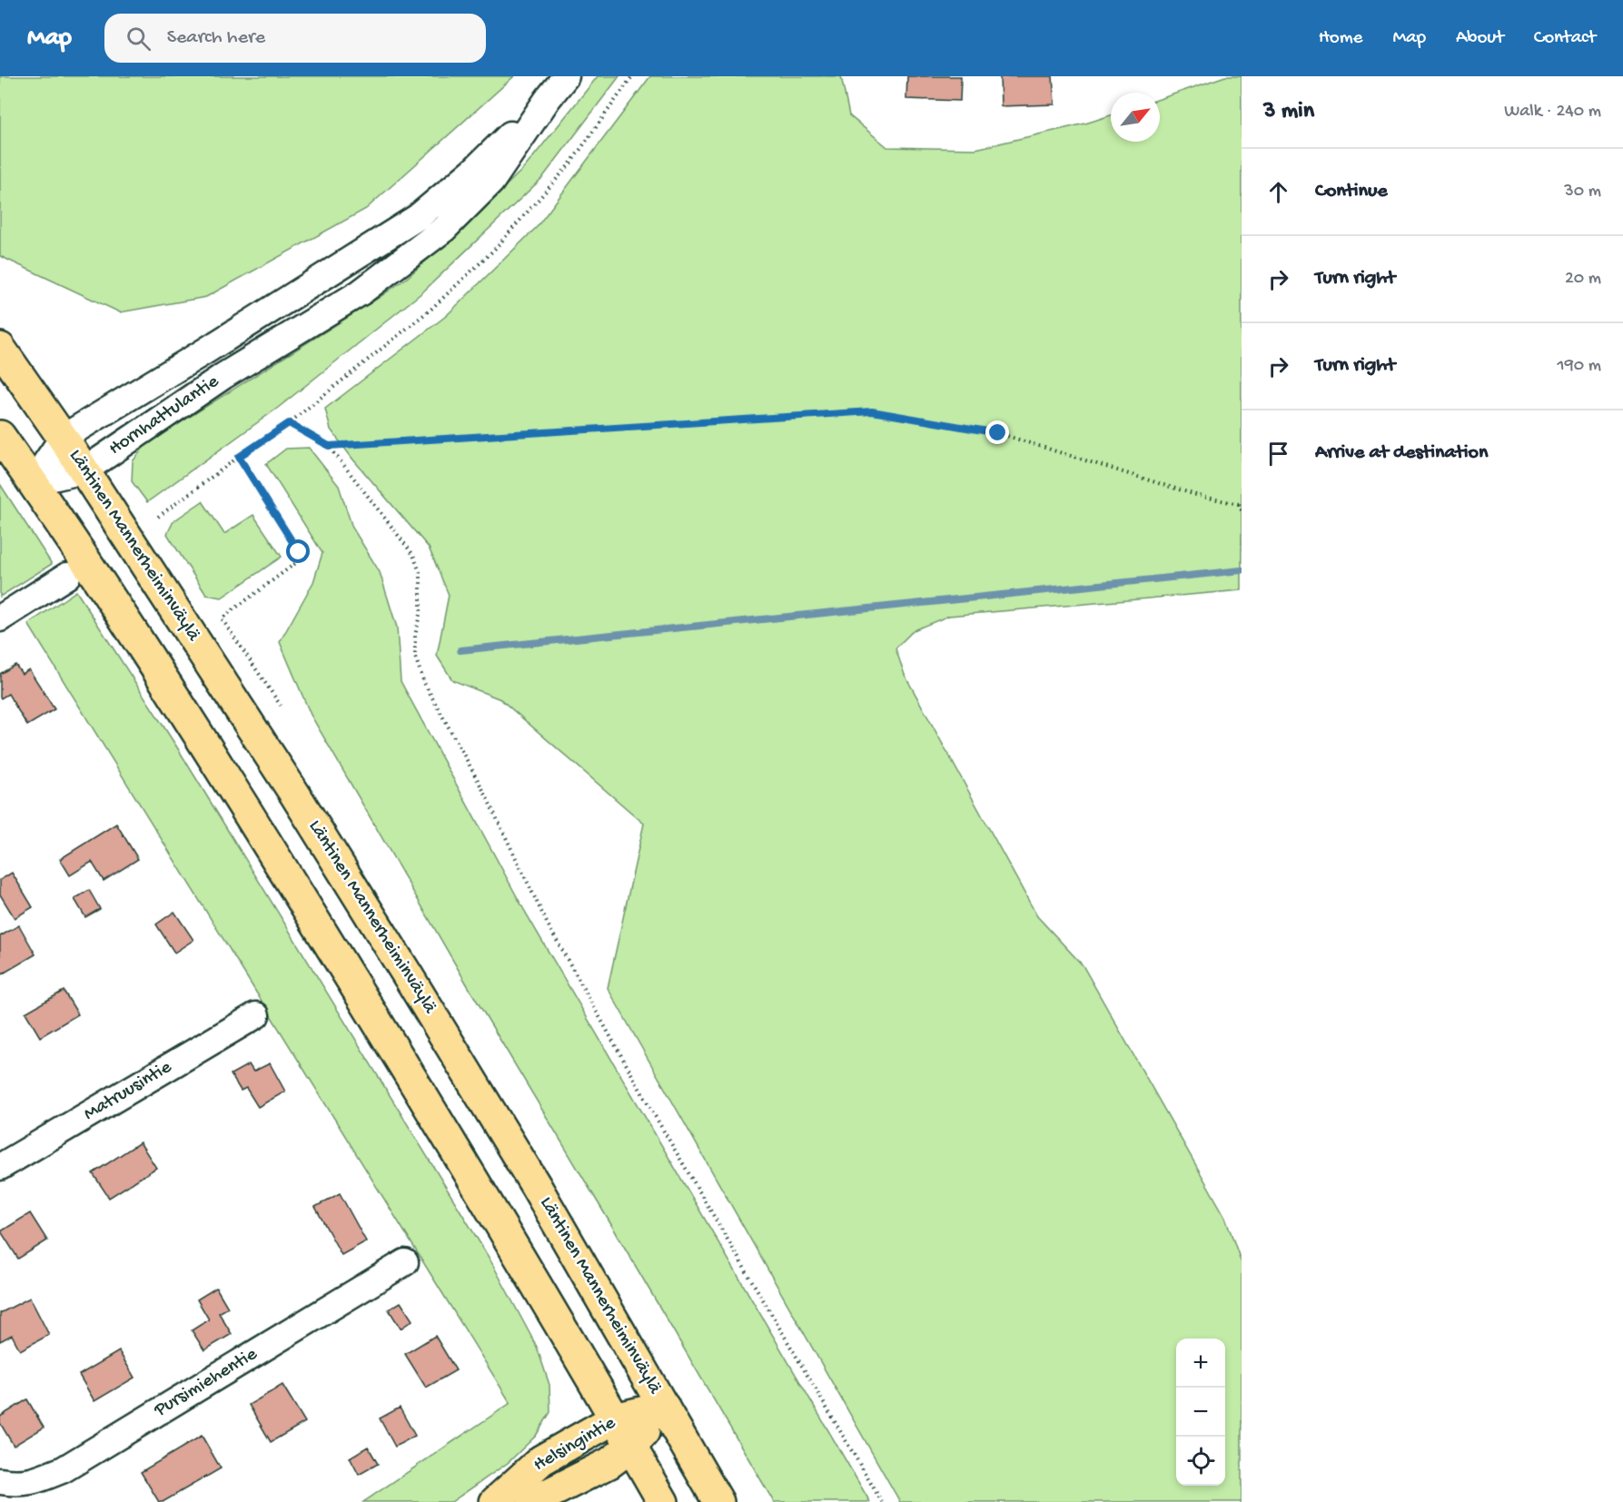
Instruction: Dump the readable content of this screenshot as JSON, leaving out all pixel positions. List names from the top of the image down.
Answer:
{
  "streets": {
    "main road": ["Läntinen Mannerheiminväylä", "Helsingintie"],
    "street": ["Hornhattulantie", "Matruusintie", "Pursimiehentie"]
  },
  "crossings": [
    ["Hornhattulantie", "Läntinen Mannerheiminväylä"],
    ["Läntinen Mannerheiminväylä", "Helsingintie"]
  ],
  "north": "top right",
  "page": {
    "header": "Map",
    "search": "Search here",
    "nav": [
      "Home",
      "Map",
      "About",
      "Contact"
    ],
    "heading": ["3 min", "Walk · 240 m"],
    "list": [
      ["Continue", "30 m"],
      ["Turn right", "20 m"],
      ["Turn right", "190 m"],
      "Arrive at destination"
    ],
    "map_buttons": ["+", "−"]
  }
}
